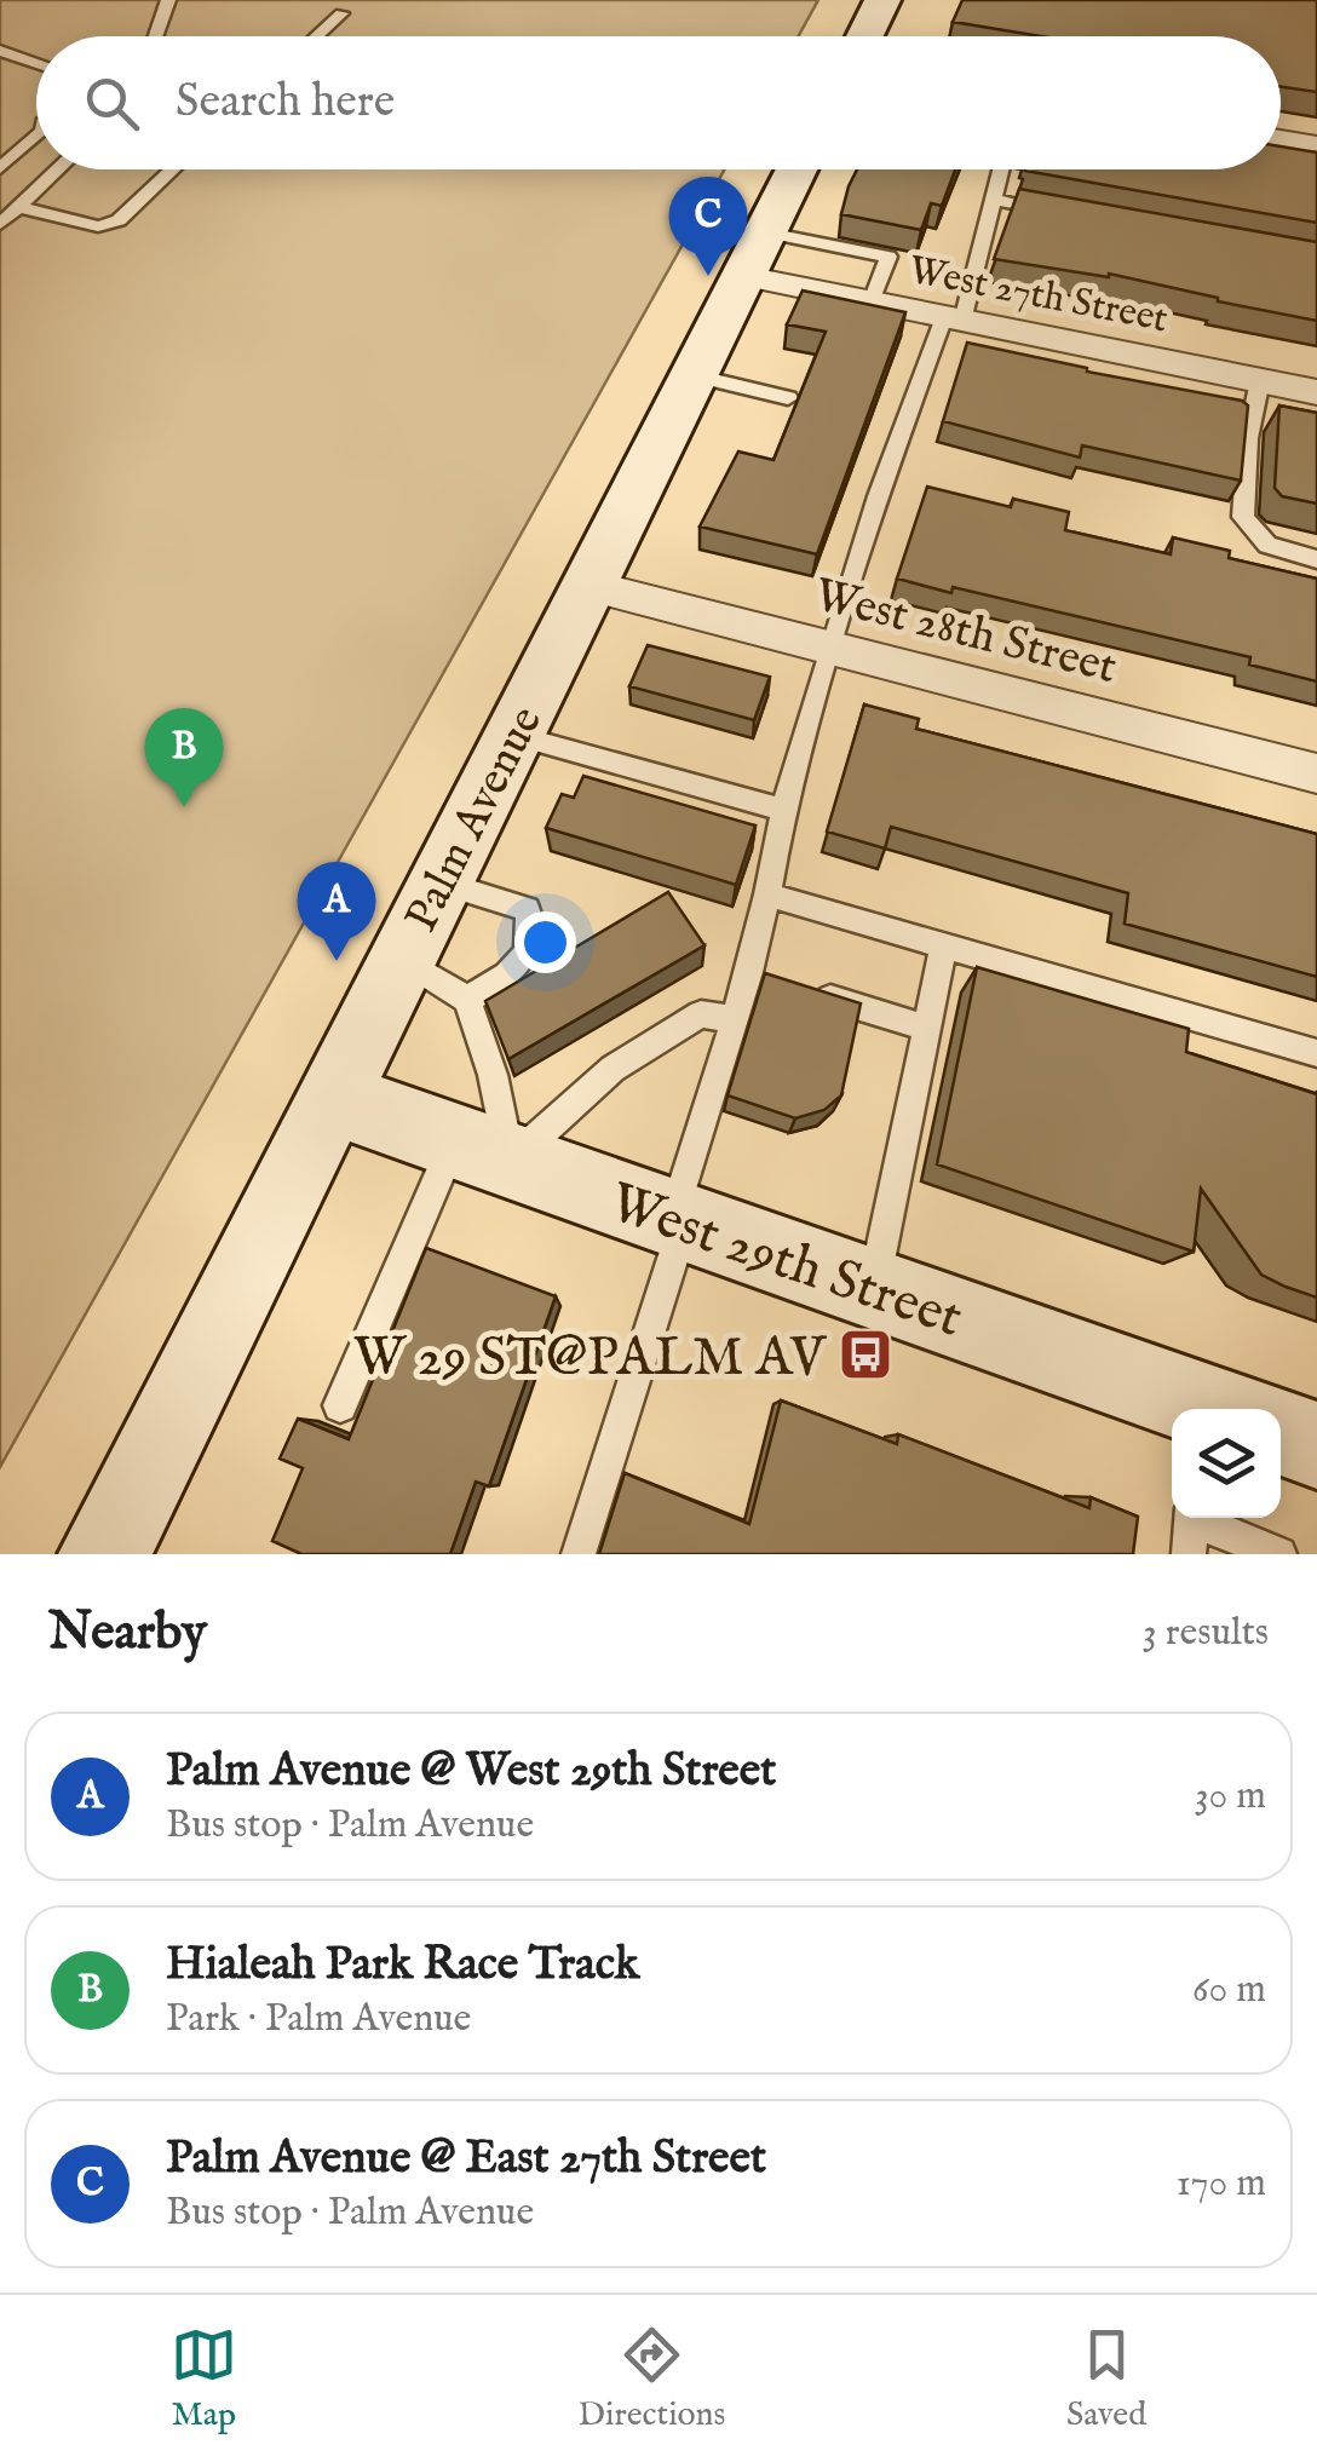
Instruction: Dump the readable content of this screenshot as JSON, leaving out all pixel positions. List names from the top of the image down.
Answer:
{
  "streets": {
    "main road": ["Palm Avenue", "West 29th Street"],
    "street": ["West 27th Street", "West 28th Street"]
  },
  "crossings": [
    ["West 27th Street", "Palm Avenue"],
    ["West 28th Street", "Palm Avenue"],
    ["Palm Avenue", "West 29th Street"]
  ],
  "places": {
    "bus stop": ["W 29 ST@PALM AV"]
  },
  "page": {
    "search": "Search here",
    "pins": ["C", "B", "A"],
    "heading": ["Nearby", "3 results"],
    "list": [
      {
        "mark": "A",
        "name": "Palm Avenue @ West 29th Street",
        "note": "Bus stop · Palm Avenue",
        "value": "30 m"
      },
      {
        "mark": "B",
        "name": "Hialeah Park Race Track",
        "note": "Park · Palm Avenue",
        "value": "60 m"
      },
      {
        "mark": "C",
        "name": "Palm Avenue @ East 27th Street",
        "note": "Bus stop · Palm Avenue",
        "value": "170 m"
      }
    ],
    "nav": ["Map", "Directions", "Saved"]
  }
}
